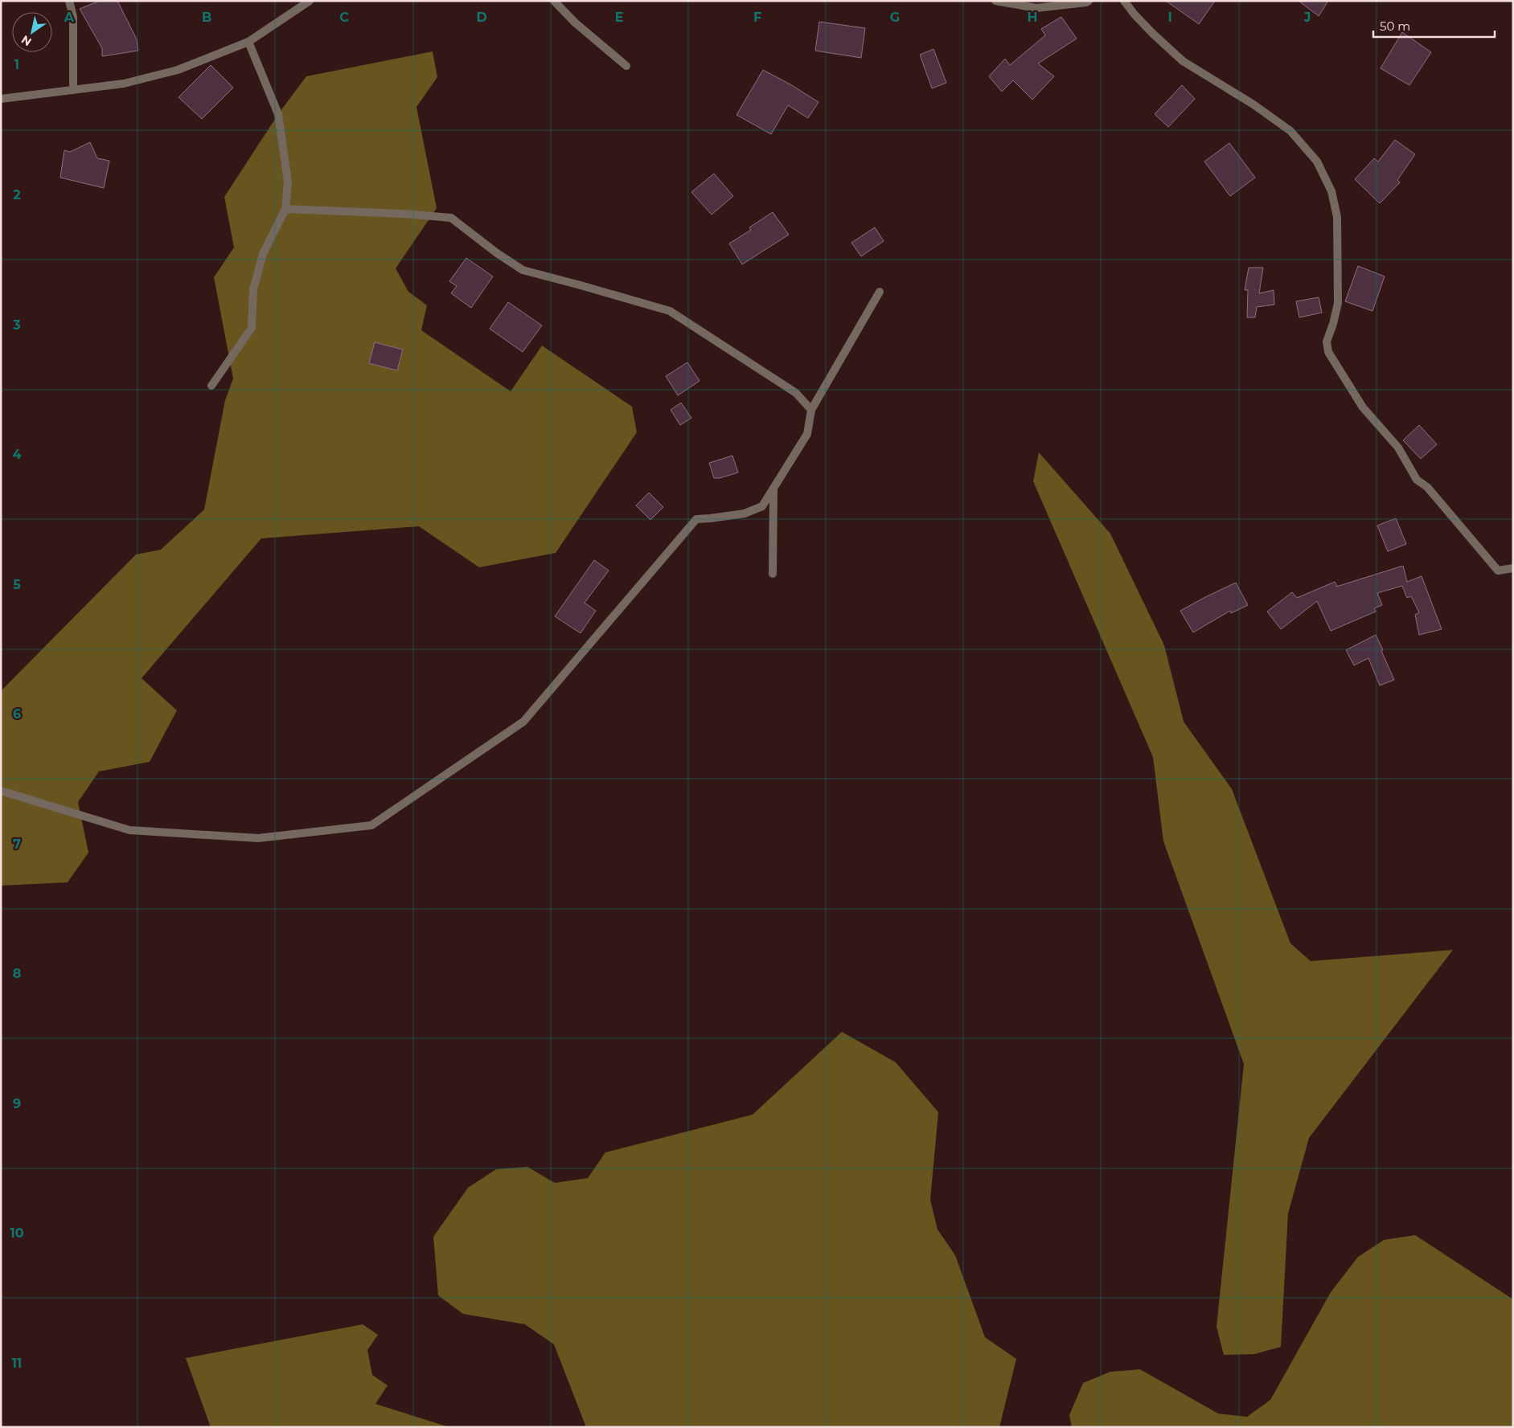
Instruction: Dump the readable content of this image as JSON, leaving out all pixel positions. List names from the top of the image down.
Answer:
{
  "scale_bar": "50 m",
  "north": "bottom left",
  "grid": {
    "columns": [
      "A",
      "B",
      "C",
      "D",
      "E",
      "F",
      "G",
      "H",
      "I",
      "J"
    ],
    "rows": [
      "1",
      "2",
      "3",
      "4",
      "5",
      "6",
      "7",
      "8",
      "9",
      "10",
      "11"
    ]
  }
}
